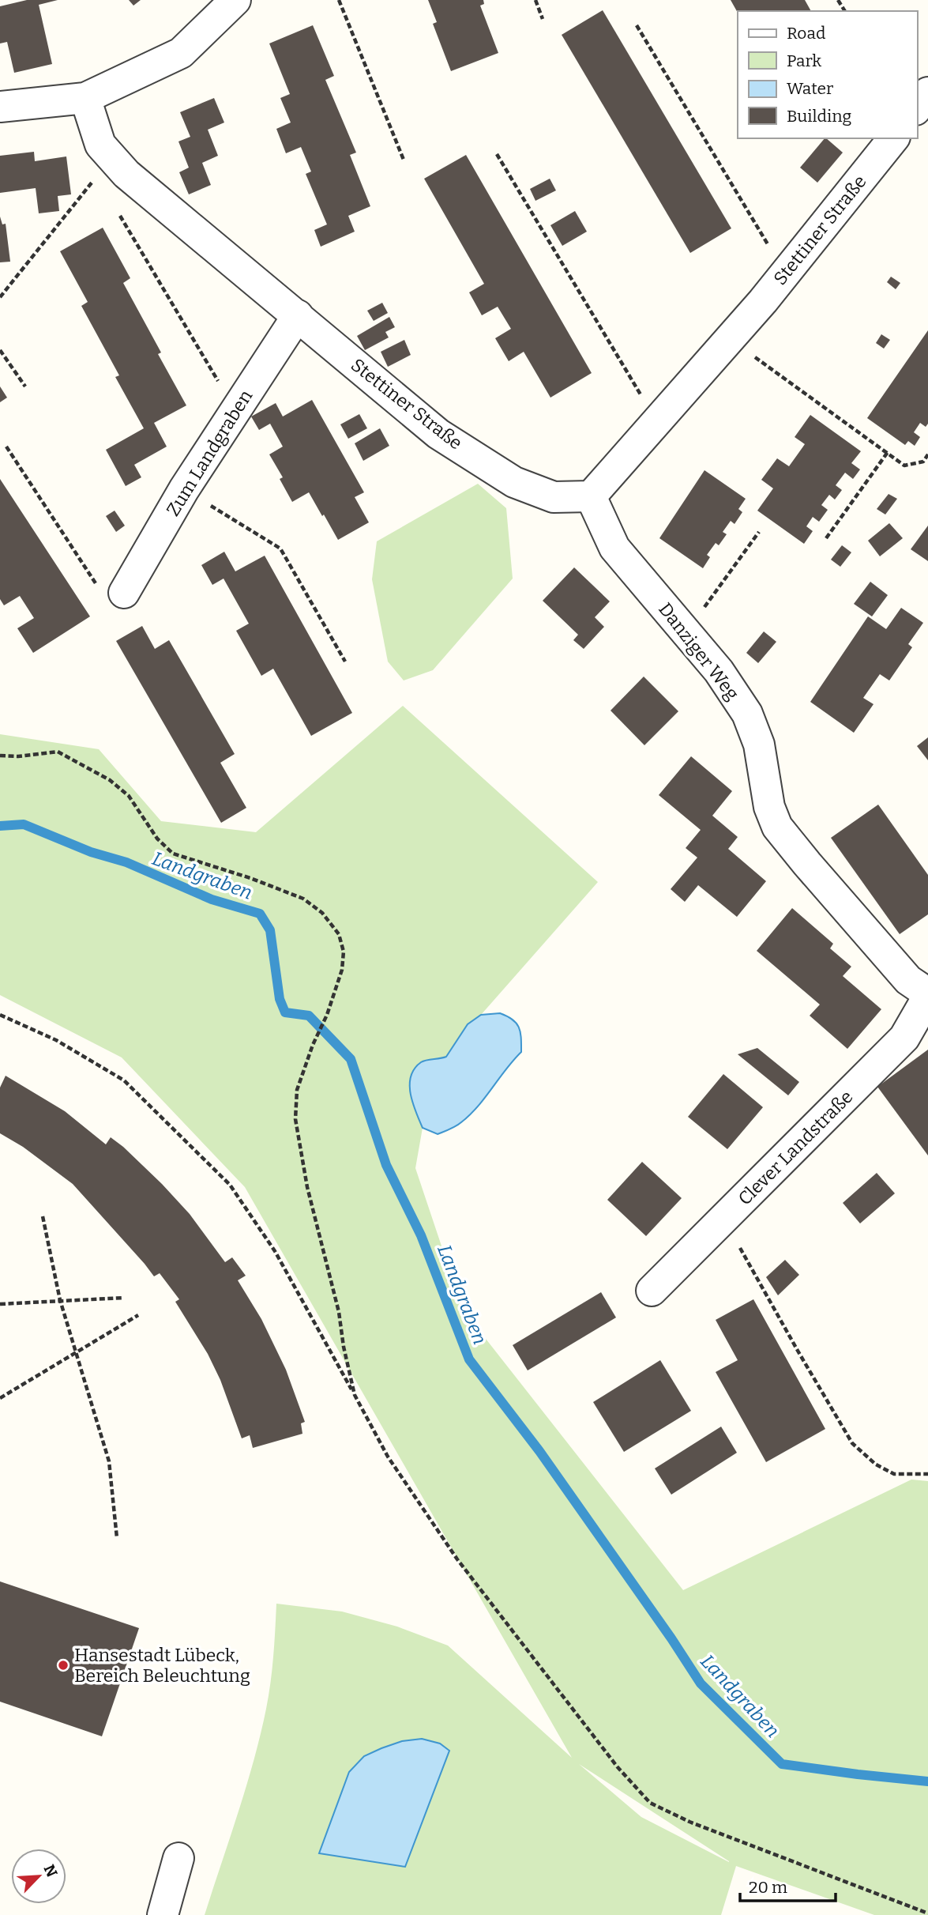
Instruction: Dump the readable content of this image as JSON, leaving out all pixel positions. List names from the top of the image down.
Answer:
{
  "streets": {
    "street": [
      "Stettiner Straße",
      "Zum Landgraben",
      "Danziger Weg",
      "Clever Landstraße"
    ]
  },
  "crossings": [
    ["Stettiner Straße", "Zum Landgraben"],
    ["Stettiner Straße", "Danziger Weg"],
    ["Danziger Weg", "Clever Landstraße"]
  ],
  "water": ["Landgraben"],
  "places": ["Hansestadt Lübeck, Bereich Beleuchtung"],
  "legend": [
    "Road",
    "Park",
    "Water",
    "Building"
  ],
  "scale_bar": "20 m",
  "north": "top right"
}
